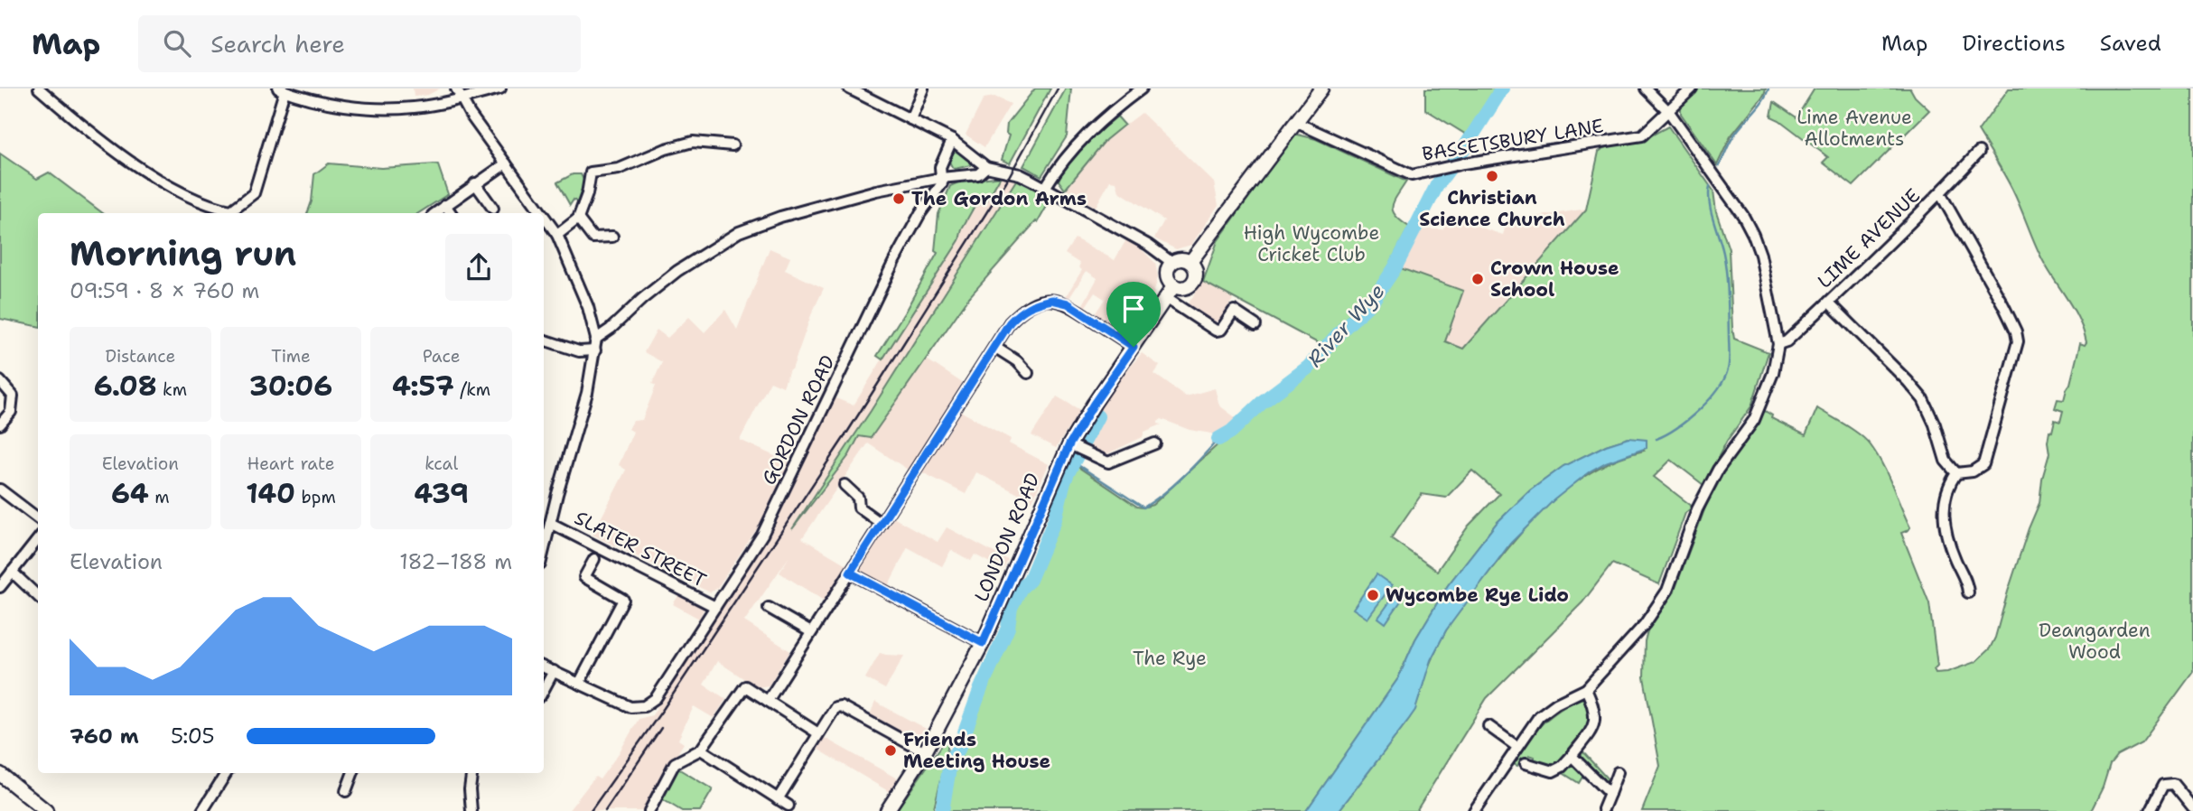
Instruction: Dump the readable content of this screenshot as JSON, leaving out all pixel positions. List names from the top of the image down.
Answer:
{
  "streets": {
    "main road": ["LONDON ROAD"],
    "street": [
      "BASSETSBURY LANE",
      "LIME AVENUE",
      "GORDON ROAD",
      "SLATER STREET"
    ]
  },
  "crossings": [
    ["BASSETSBURY LANE", "LONDON ROAD"],
    ["GORDON ROAD", "SLATER STREET"]
  ],
  "water": ["River Wye"],
  "parks": [
    "Lime Avenue Allotments",
    "High Wycombe Cricket Club",
    "Deangarden Wood",
    "The Rye"
  ],
  "places": [
    "Christian Science Church",
    "The Gordon Arms",
    "Crown House School",
    "Wycombe Rye Lido",
    "Friends Meeting House"
  ],
  "page": {
    "header": "Map",
    "search": "Search here",
    "nav": ["Map", "Directions", "Saved"],
    "heading": ["Morning run", "09:59 · 8 × 760 m"],
    "stats": [
      ["Distance", "6.08 km"],
      ["Time", "30:06"],
      ["Pace", "4:57 /km"],
      ["Elevation", "64 m"],
      ["Heart rate", "140 bpm"],
      ["kcal", "439"]
    ],
    "chart": ["Elevation", "182–188 m"],
    "list": [
      {
        "name": "760 m",
        "note": "5:05"
      }
    ]
  }
}
